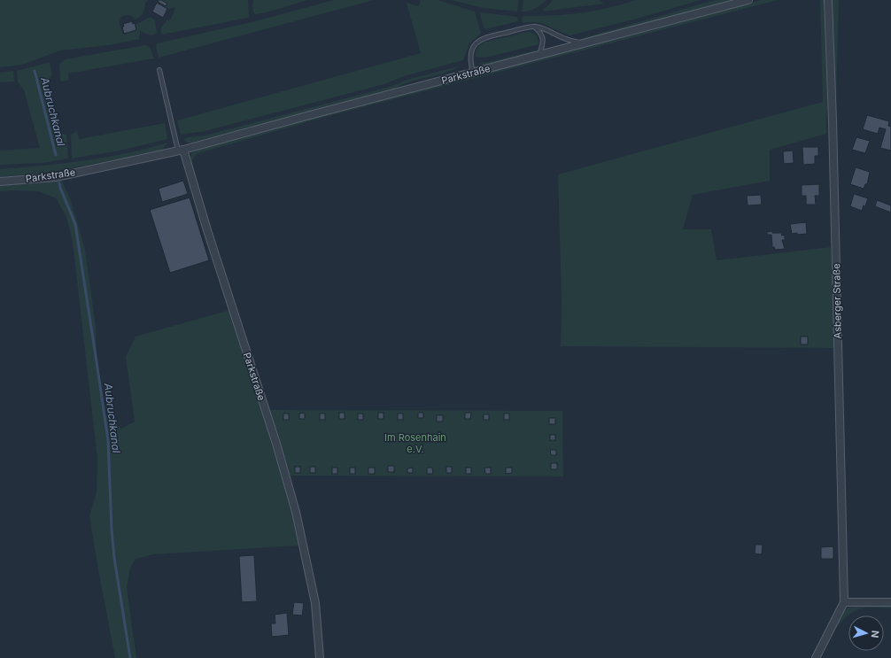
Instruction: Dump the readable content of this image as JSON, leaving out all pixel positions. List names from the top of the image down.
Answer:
{
  "streets": {
    "street": ["Parkstraße", "Asberger Straße"]
  },
  "water": ["Aubruchkanal"],
  "parks": ["Im Rosenhain e.V."],
  "north": "right"
}
